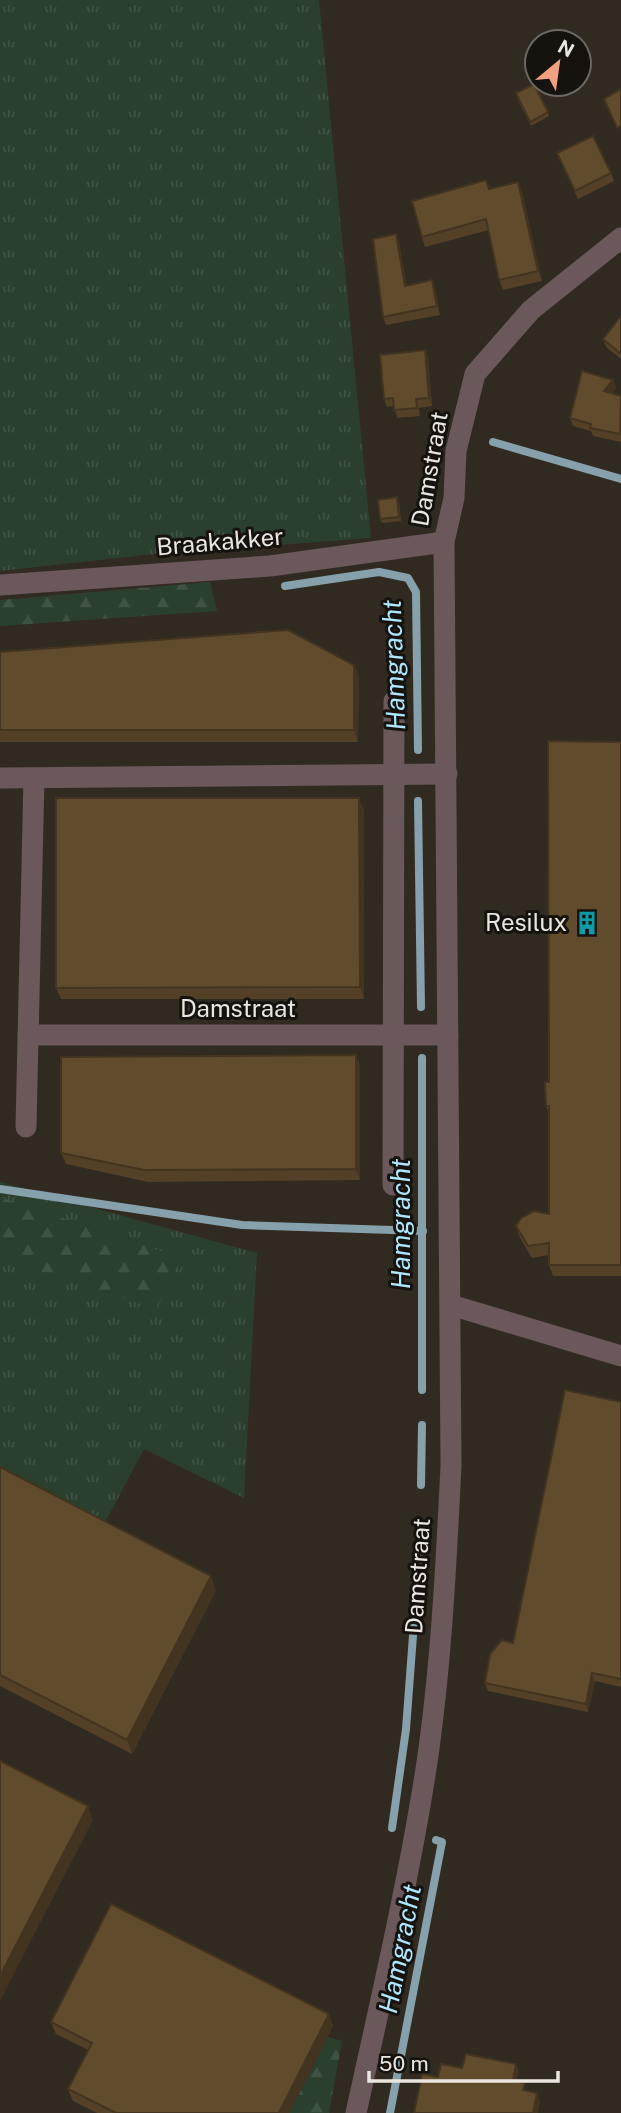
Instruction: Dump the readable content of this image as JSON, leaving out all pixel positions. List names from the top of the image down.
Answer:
{
  "streets": {
    "street": ["Damstraat", "Braakakker"]
  },
  "crossings": [
    ["Damstraat", "Braakakker"]
  ],
  "water": ["Hamgracht"],
  "places": {
    "building": ["Resilux"]
  },
  "scale_bar": "50 m",
  "north": "top right"
}
